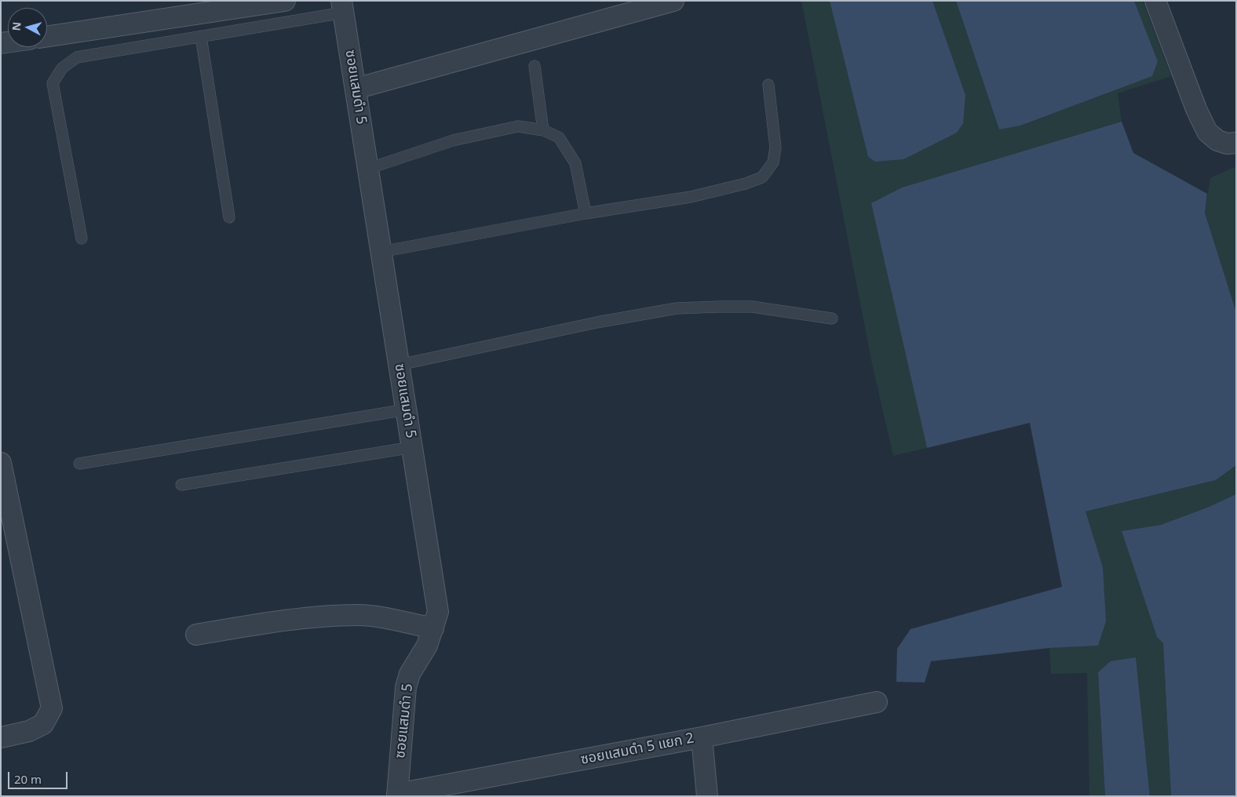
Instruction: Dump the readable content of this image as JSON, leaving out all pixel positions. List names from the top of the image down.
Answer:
{
  "streets": {
    "street": ["ซอยแสมดำ 5", "ซอยแสมดำ 5 แยก 2"]
  },
  "crossings": [
    ["ซอยแสมดำ 5", "ซอยแสมดำ 5 แยก 2"]
  ],
  "scale_bar": "20 m",
  "north": "left"
}
